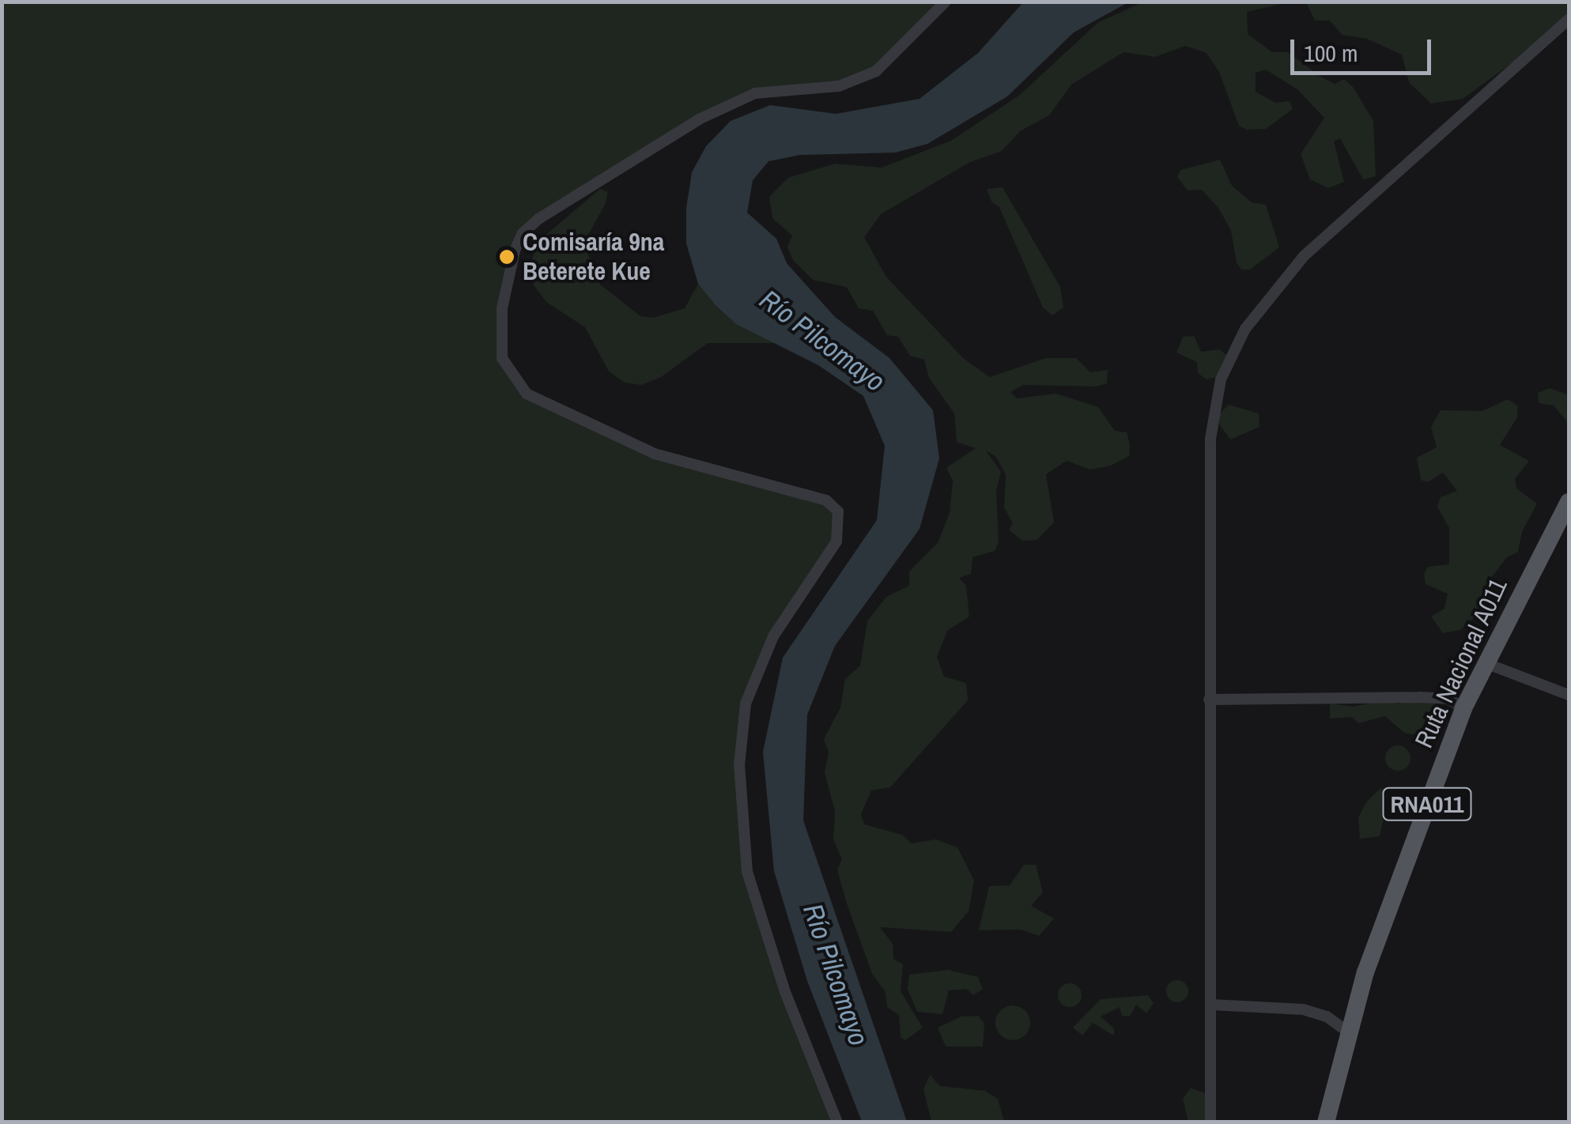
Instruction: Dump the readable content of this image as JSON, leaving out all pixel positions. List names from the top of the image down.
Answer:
{
  "streets": {
    "main road": ["Ruta Nacional A011", "RNA011"]
  },
  "water": ["Río Pilcomayo"],
  "places": ["Comisaría 9na Beterete Kue"],
  "scale_bar": "100 m"
}
